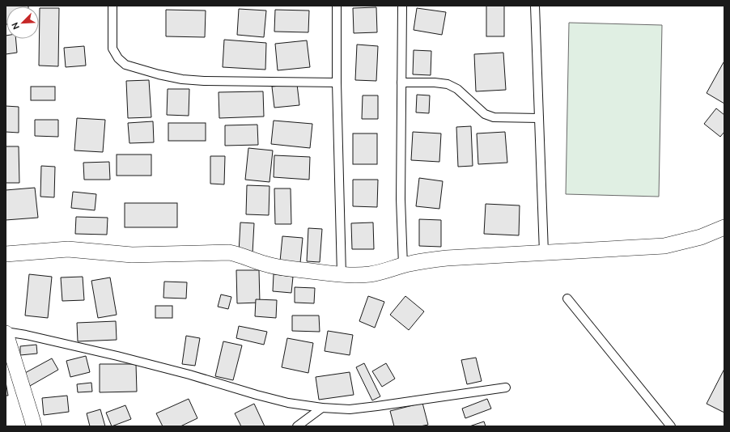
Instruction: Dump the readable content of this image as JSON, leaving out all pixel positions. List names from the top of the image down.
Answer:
{
  "north": "bottom left"
}
